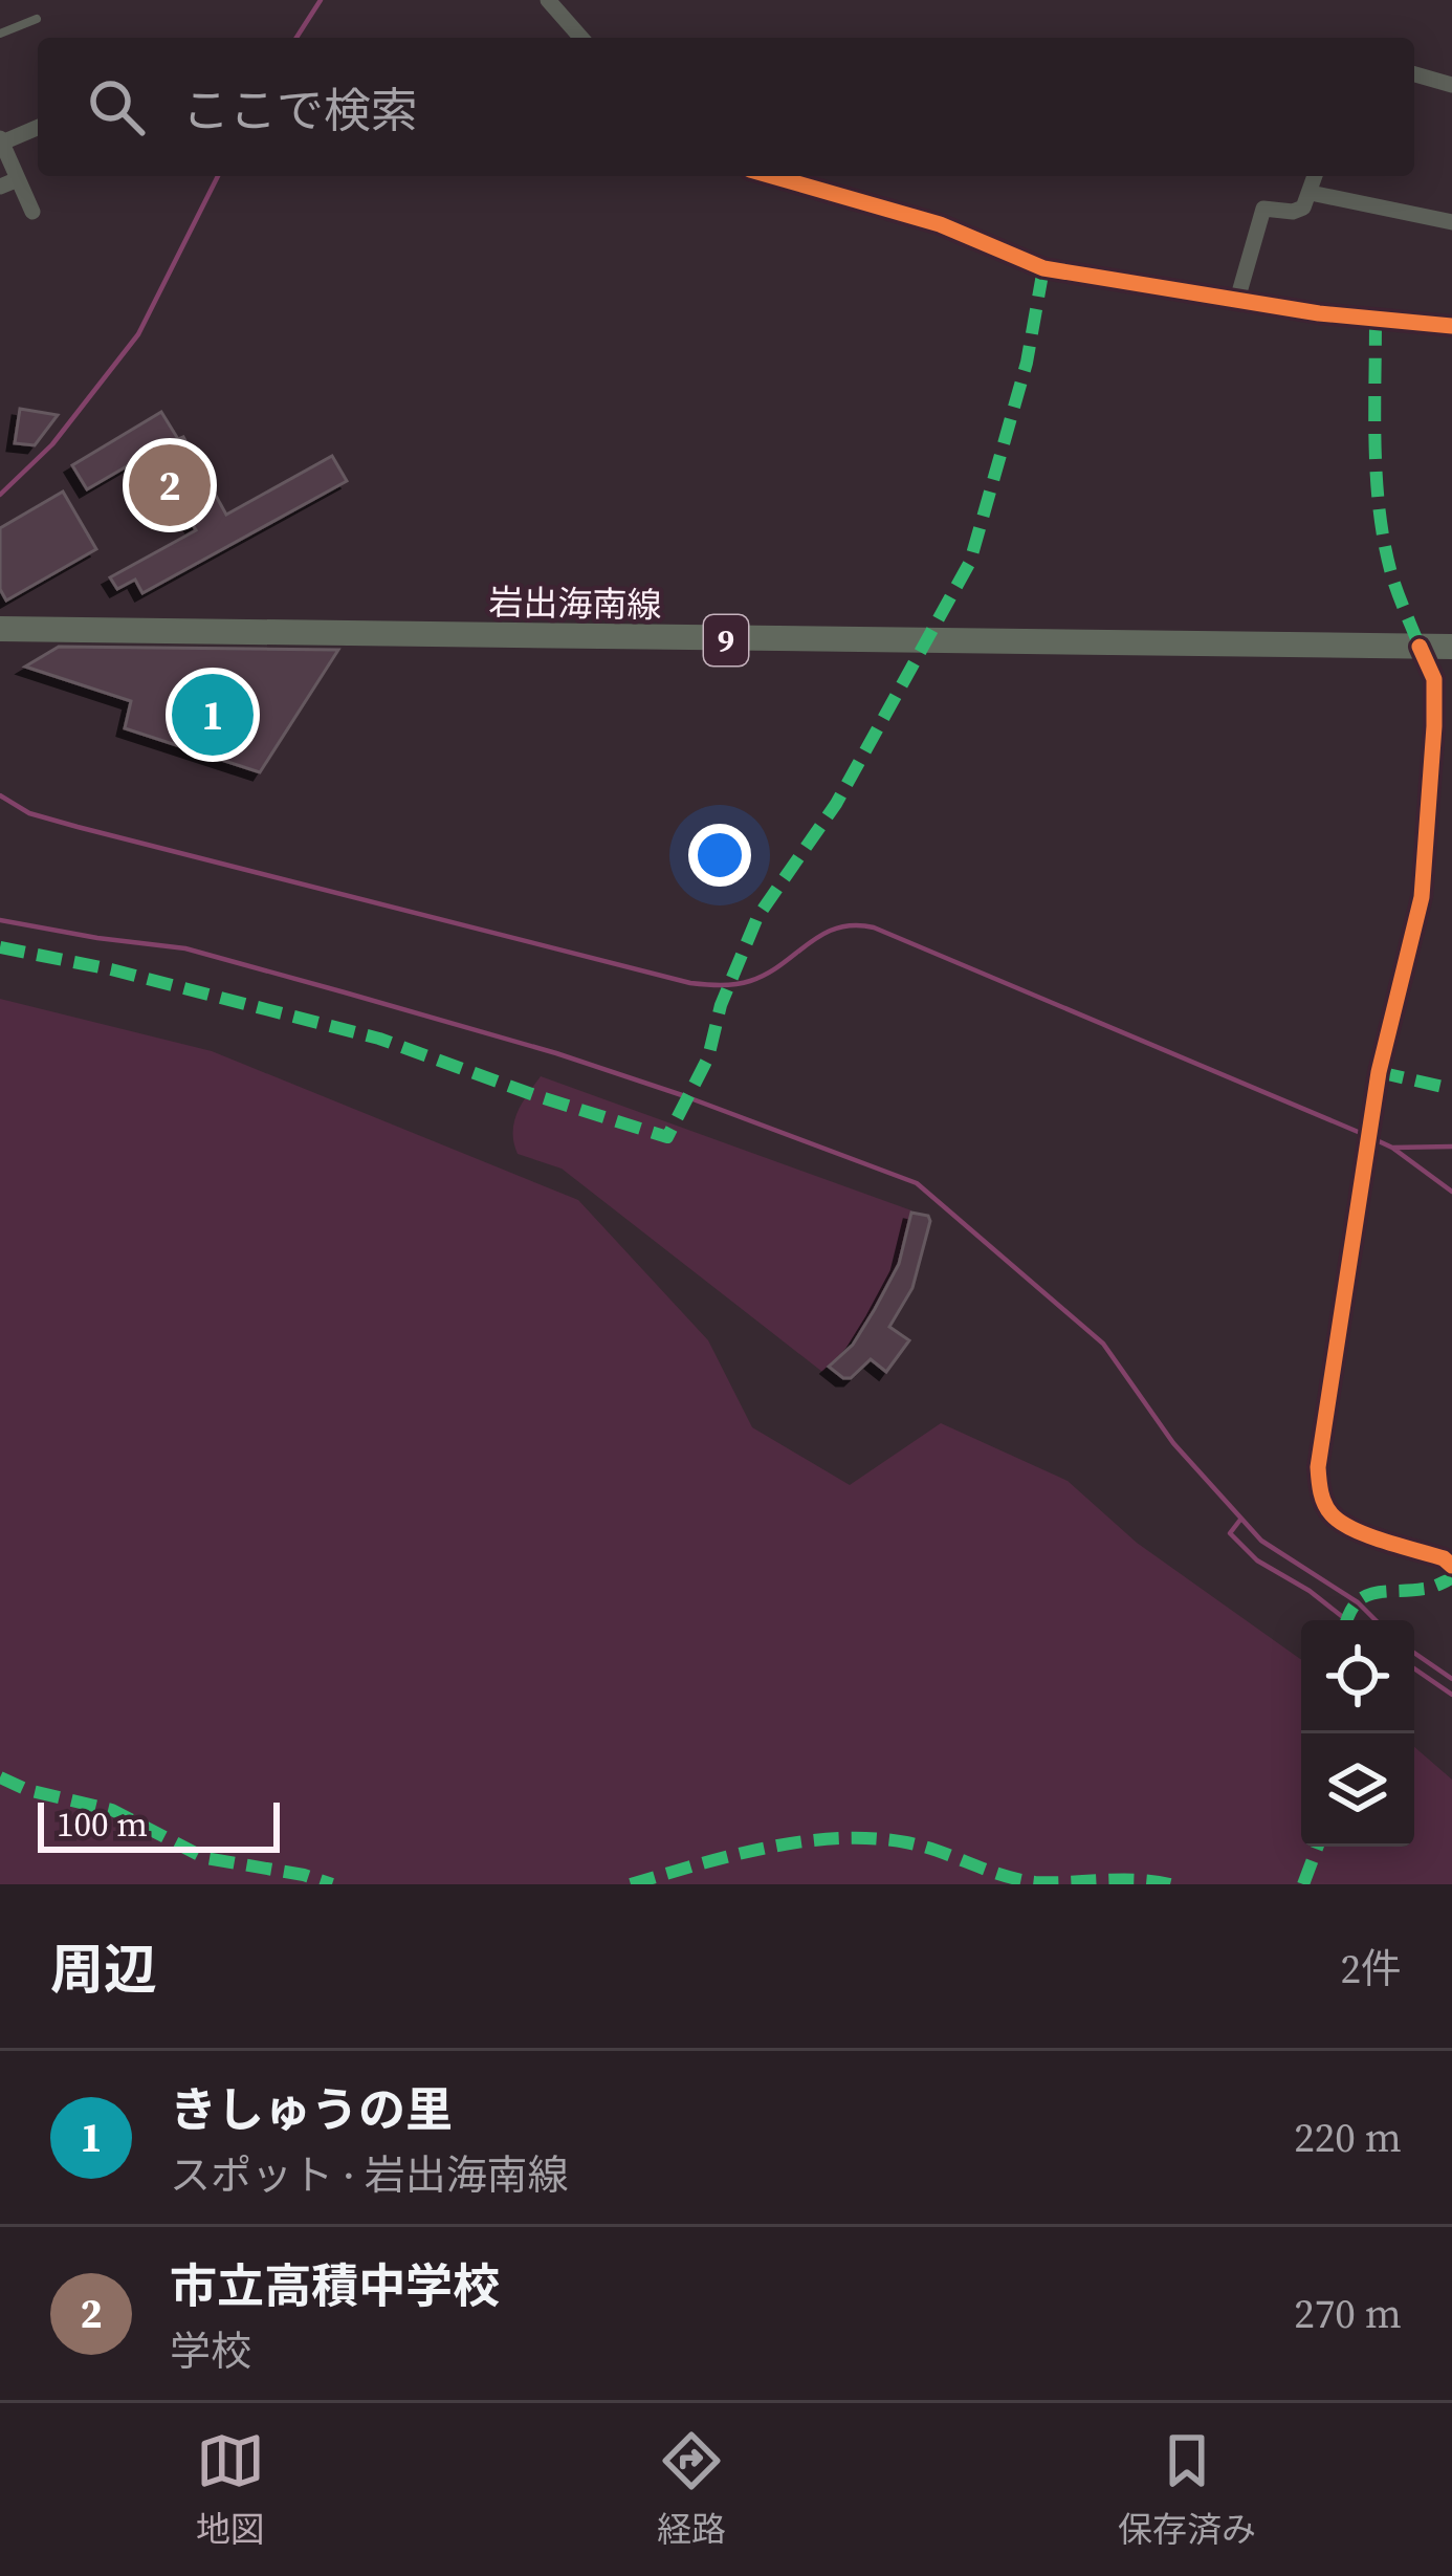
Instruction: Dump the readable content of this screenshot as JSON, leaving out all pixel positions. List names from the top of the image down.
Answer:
{
  "streets": {
    "main road": ["岩出海南線", "9"]
  },
  "scale_bar": "100 m",
  "page": {
    "search": "ここで検索",
    "pins": ["2", "1"],
    "scale": "100 m",
    "heading": ["周辺", "2件"],
    "list": [
      {
        "mark": "1",
        "name": "きしゅうの里",
        "note": "スポット · 岩出海南線",
        "value": "220 m"
      },
      {
        "mark": "2",
        "name": "市立高積中学校",
        "note": "学校",
        "value": "270 m"
      }
    ],
    "nav": ["地図", "経路", "保存済み"]
  }
}
